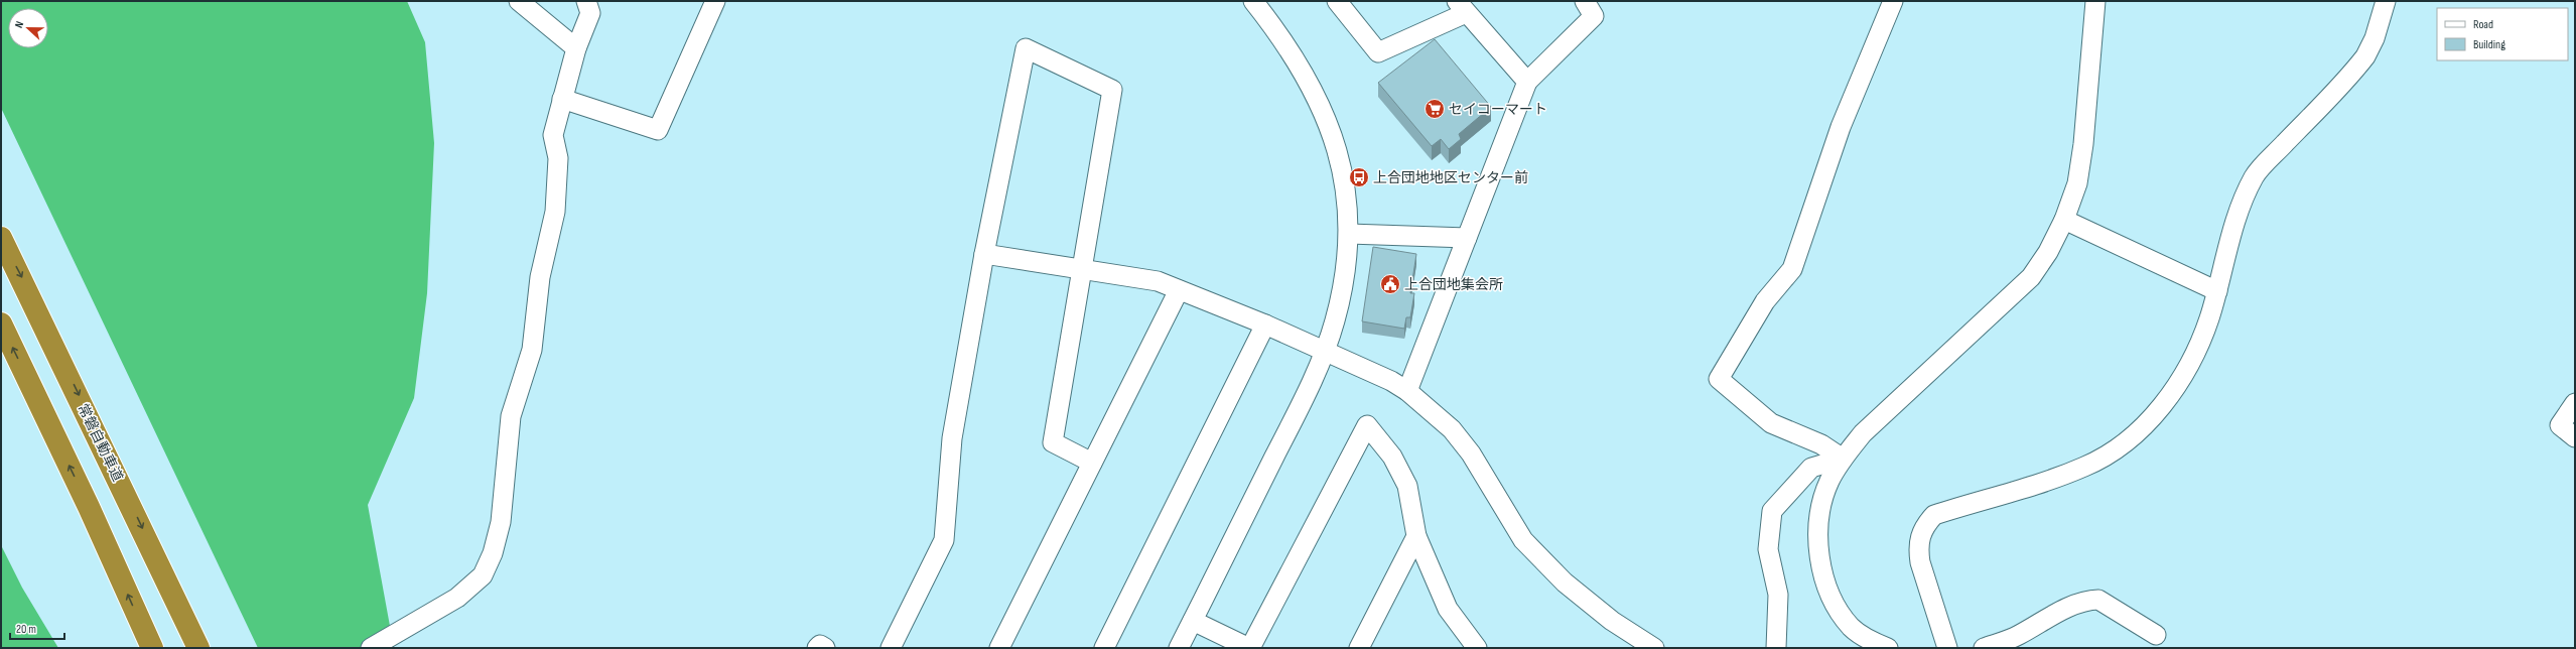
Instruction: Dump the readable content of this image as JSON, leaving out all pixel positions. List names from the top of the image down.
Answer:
{
  "streets": {
    "highway": ["常磐自動車道"]
  },
  "places": {
    "supermarket": ["セイコーマート"],
    "bus stop": ["上合団地地区センター前"],
    "public building": ["上合団地集会所"]
  },
  "legend": ["Road", "Building"],
  "scale_bar": "20 m",
  "north": "left"
}
